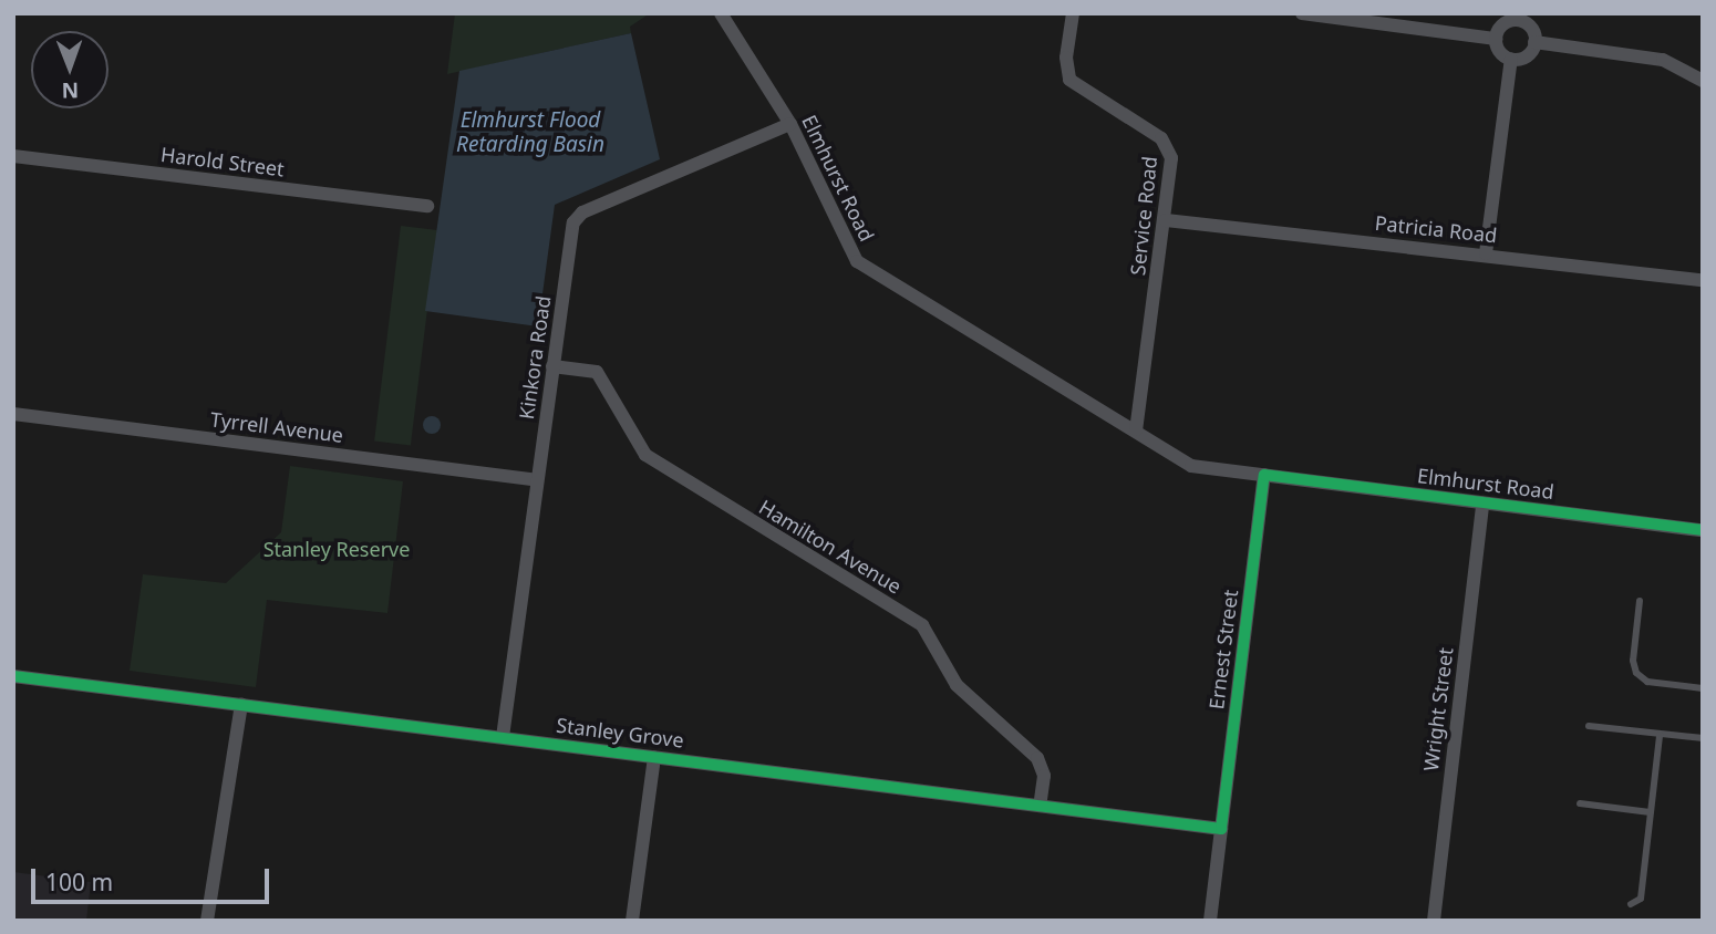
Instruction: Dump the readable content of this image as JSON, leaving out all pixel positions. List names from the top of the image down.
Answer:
{
  "streets": {
    "street": [
      "Harold Street",
      "Elmhurst Road",
      "Service Road",
      "Patricia Road",
      "Kinkora Road",
      "Tyrrell Avenue",
      "Hamilton Avenue",
      "Ernest Street",
      "Wright Street",
      "Stanley Grove"
    ]
  },
  "crossings": [
    ["Elmhurst Road", "Service Road"],
    ["Elmhurst Road", "Kinkora Road"],
    ["Elmhurst Road", "Ernest Street"],
    ["Elmhurst Road", "Wright Street"],
    ["Service Road", "Patricia Road"],
    ["Kinkora Road", "Tyrrell Avenue"],
    ["Kinkora Road", "Hamilton Avenue"],
    ["Kinkora Road", "Stanley Grove"],
    ["Hamilton Avenue", "Stanley Grove"],
    ["Ernest Street", "Stanley Grove"]
  ],
  "water": ["Elmhurst Flood Retarding Basin"],
  "parks": ["Stanley Reserve"],
  "scale_bar": "100 m",
  "north": "bottom"
}
